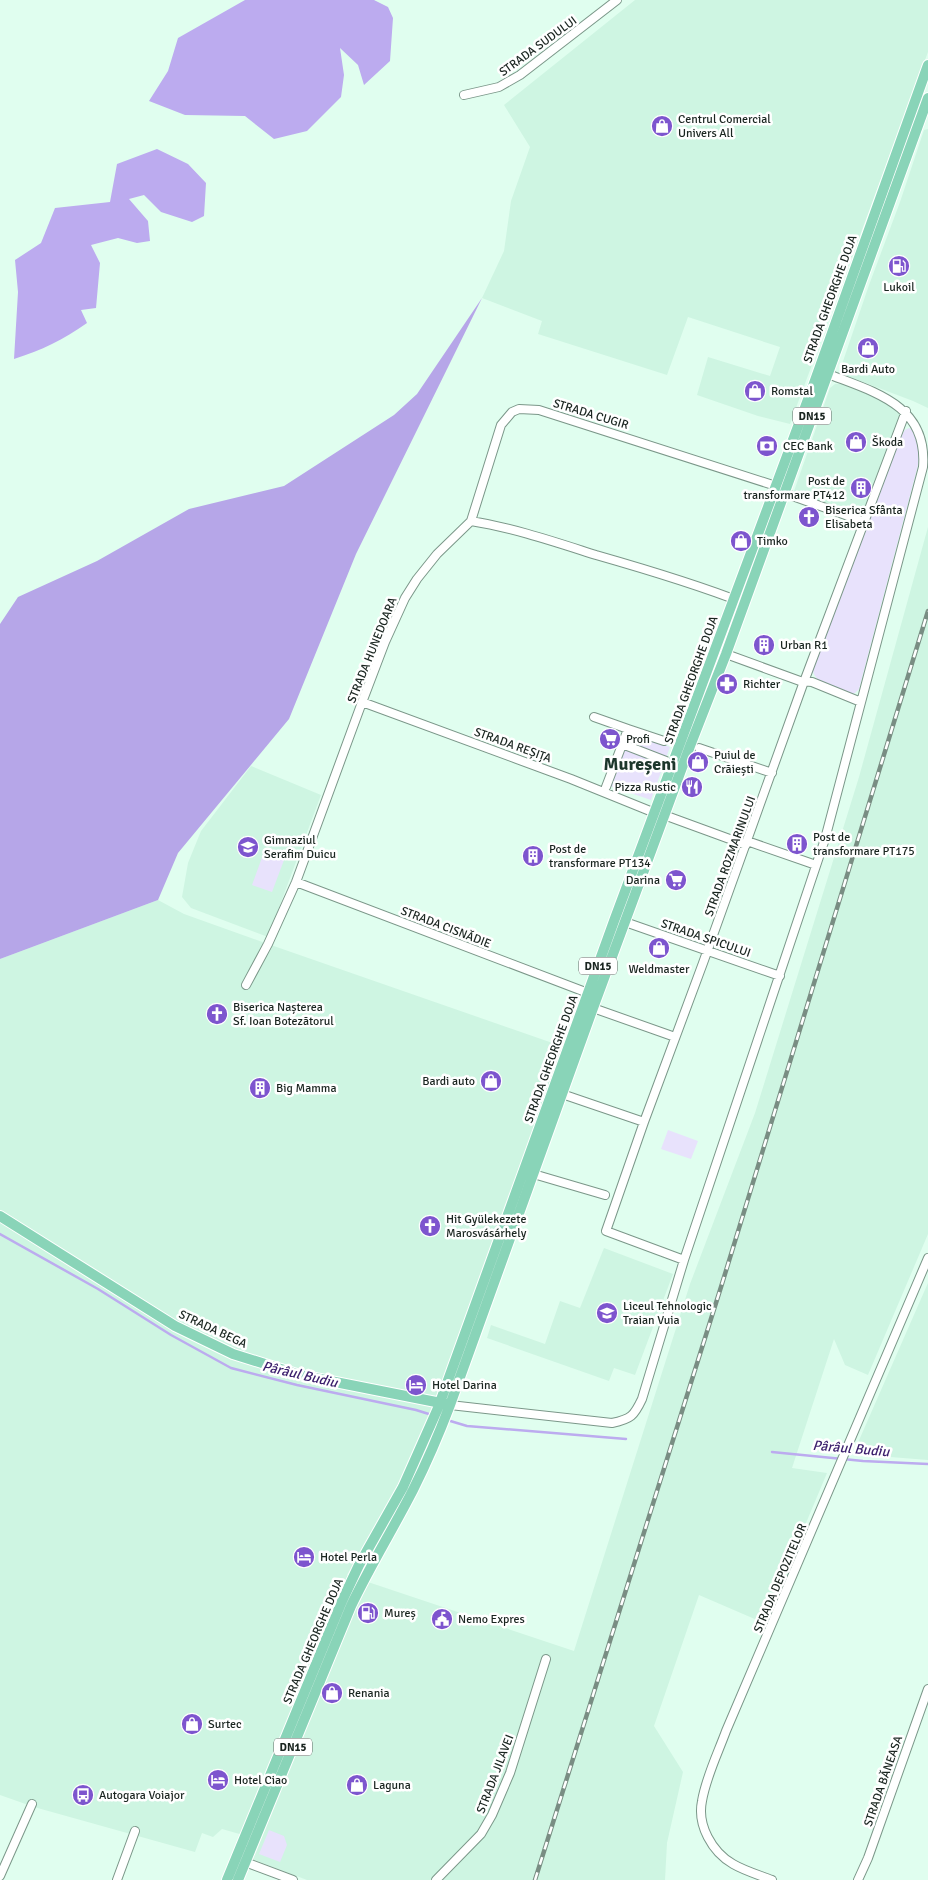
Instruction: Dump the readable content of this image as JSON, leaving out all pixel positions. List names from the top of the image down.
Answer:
{
  "streets": {
    "main road": ["STRADA GHEORGHE DOJA", "DN15", "STRADA BEGA"],
    "street": [
      "STRADA SUDULUI",
      "STRADA CUGIR",
      "STRADA HUNEDOARA",
      "STRADA REȘIȚA",
      "STRADA ROZMARINULUI",
      "STRADA CISNĂDIE",
      "STRADA SPICULUI",
      "STRADA DEPOZITELOR",
      "STRADA JILAVEI",
      "STRADA BĂNEASA"
    ]
  },
  "crossings": [
    ["STRADA GHEORGHE DOJA", "STRADA CUGIR"],
    ["STRADA GHEORGHE DOJA", "STRADA REȘIȚA"],
    ["STRADA GHEORGHE DOJA", "STRADA CISNĂDIE"],
    ["STRADA GHEORGHE DOJA", "STRADA SPICULUI"],
    ["STRADA GHEORGHE DOJA", "STRADA BEGA"],
    ["STRADA CUGIR", "STRADA HUNEDOARA"],
    ["STRADA HUNEDOARA", "STRADA REȘIȚA"],
    ["STRADA HUNEDOARA", "STRADA CISNĂDIE"],
    ["STRADA REȘIȚA", "STRADA ROZMARINULUI"],
    ["STRADA ROZMARINULUI", "STRADA SPICULUI"]
  ],
  "districts": ["Mureșeni"],
  "water": ["Pârâul Budiu"],
  "places": {
    "shop": [
      "Centrul Comercial Univers All",
      "Bardi Auto",
      "Romstal",
      "Škoda",
      "Timko",
      "Puiul de Crăiești",
      "Weldmaster",
      "Bardi auto",
      "Renania",
      "Surtec",
      "Laguna"
    ],
    "fuel station": ["Lukoil", "Mureș"],
    "bank": ["CEC Bank"],
    "building": [
      "Post de transformare PT412",
      "Urban R1",
      "Post de transformare PT175",
      "Post de transformare PT134",
      "Big Mamma"
    ],
    "church": ["Biserica Sfânta Elisabeta", "Biserica Nașterea Sf. Ioan Botezătorul", "Hit Gyülekezete Marosvásárhely"],
    "pharmacy": ["Richter"],
    "supermarket": ["Profi", "Darina"],
    "restaurant": ["Pizza Rustic"],
    "school or university": ["Gimnaziul Serafim Duicu", "Liceul Tehnologic Traian Vuia"],
    "hotel": ["Hotel Darina", "Hotel Perla", "Hotel Ciao"],
    "public building": ["Nemo Expres"],
    "bus stop": ["Autogara Voiajor"]
  }
}
